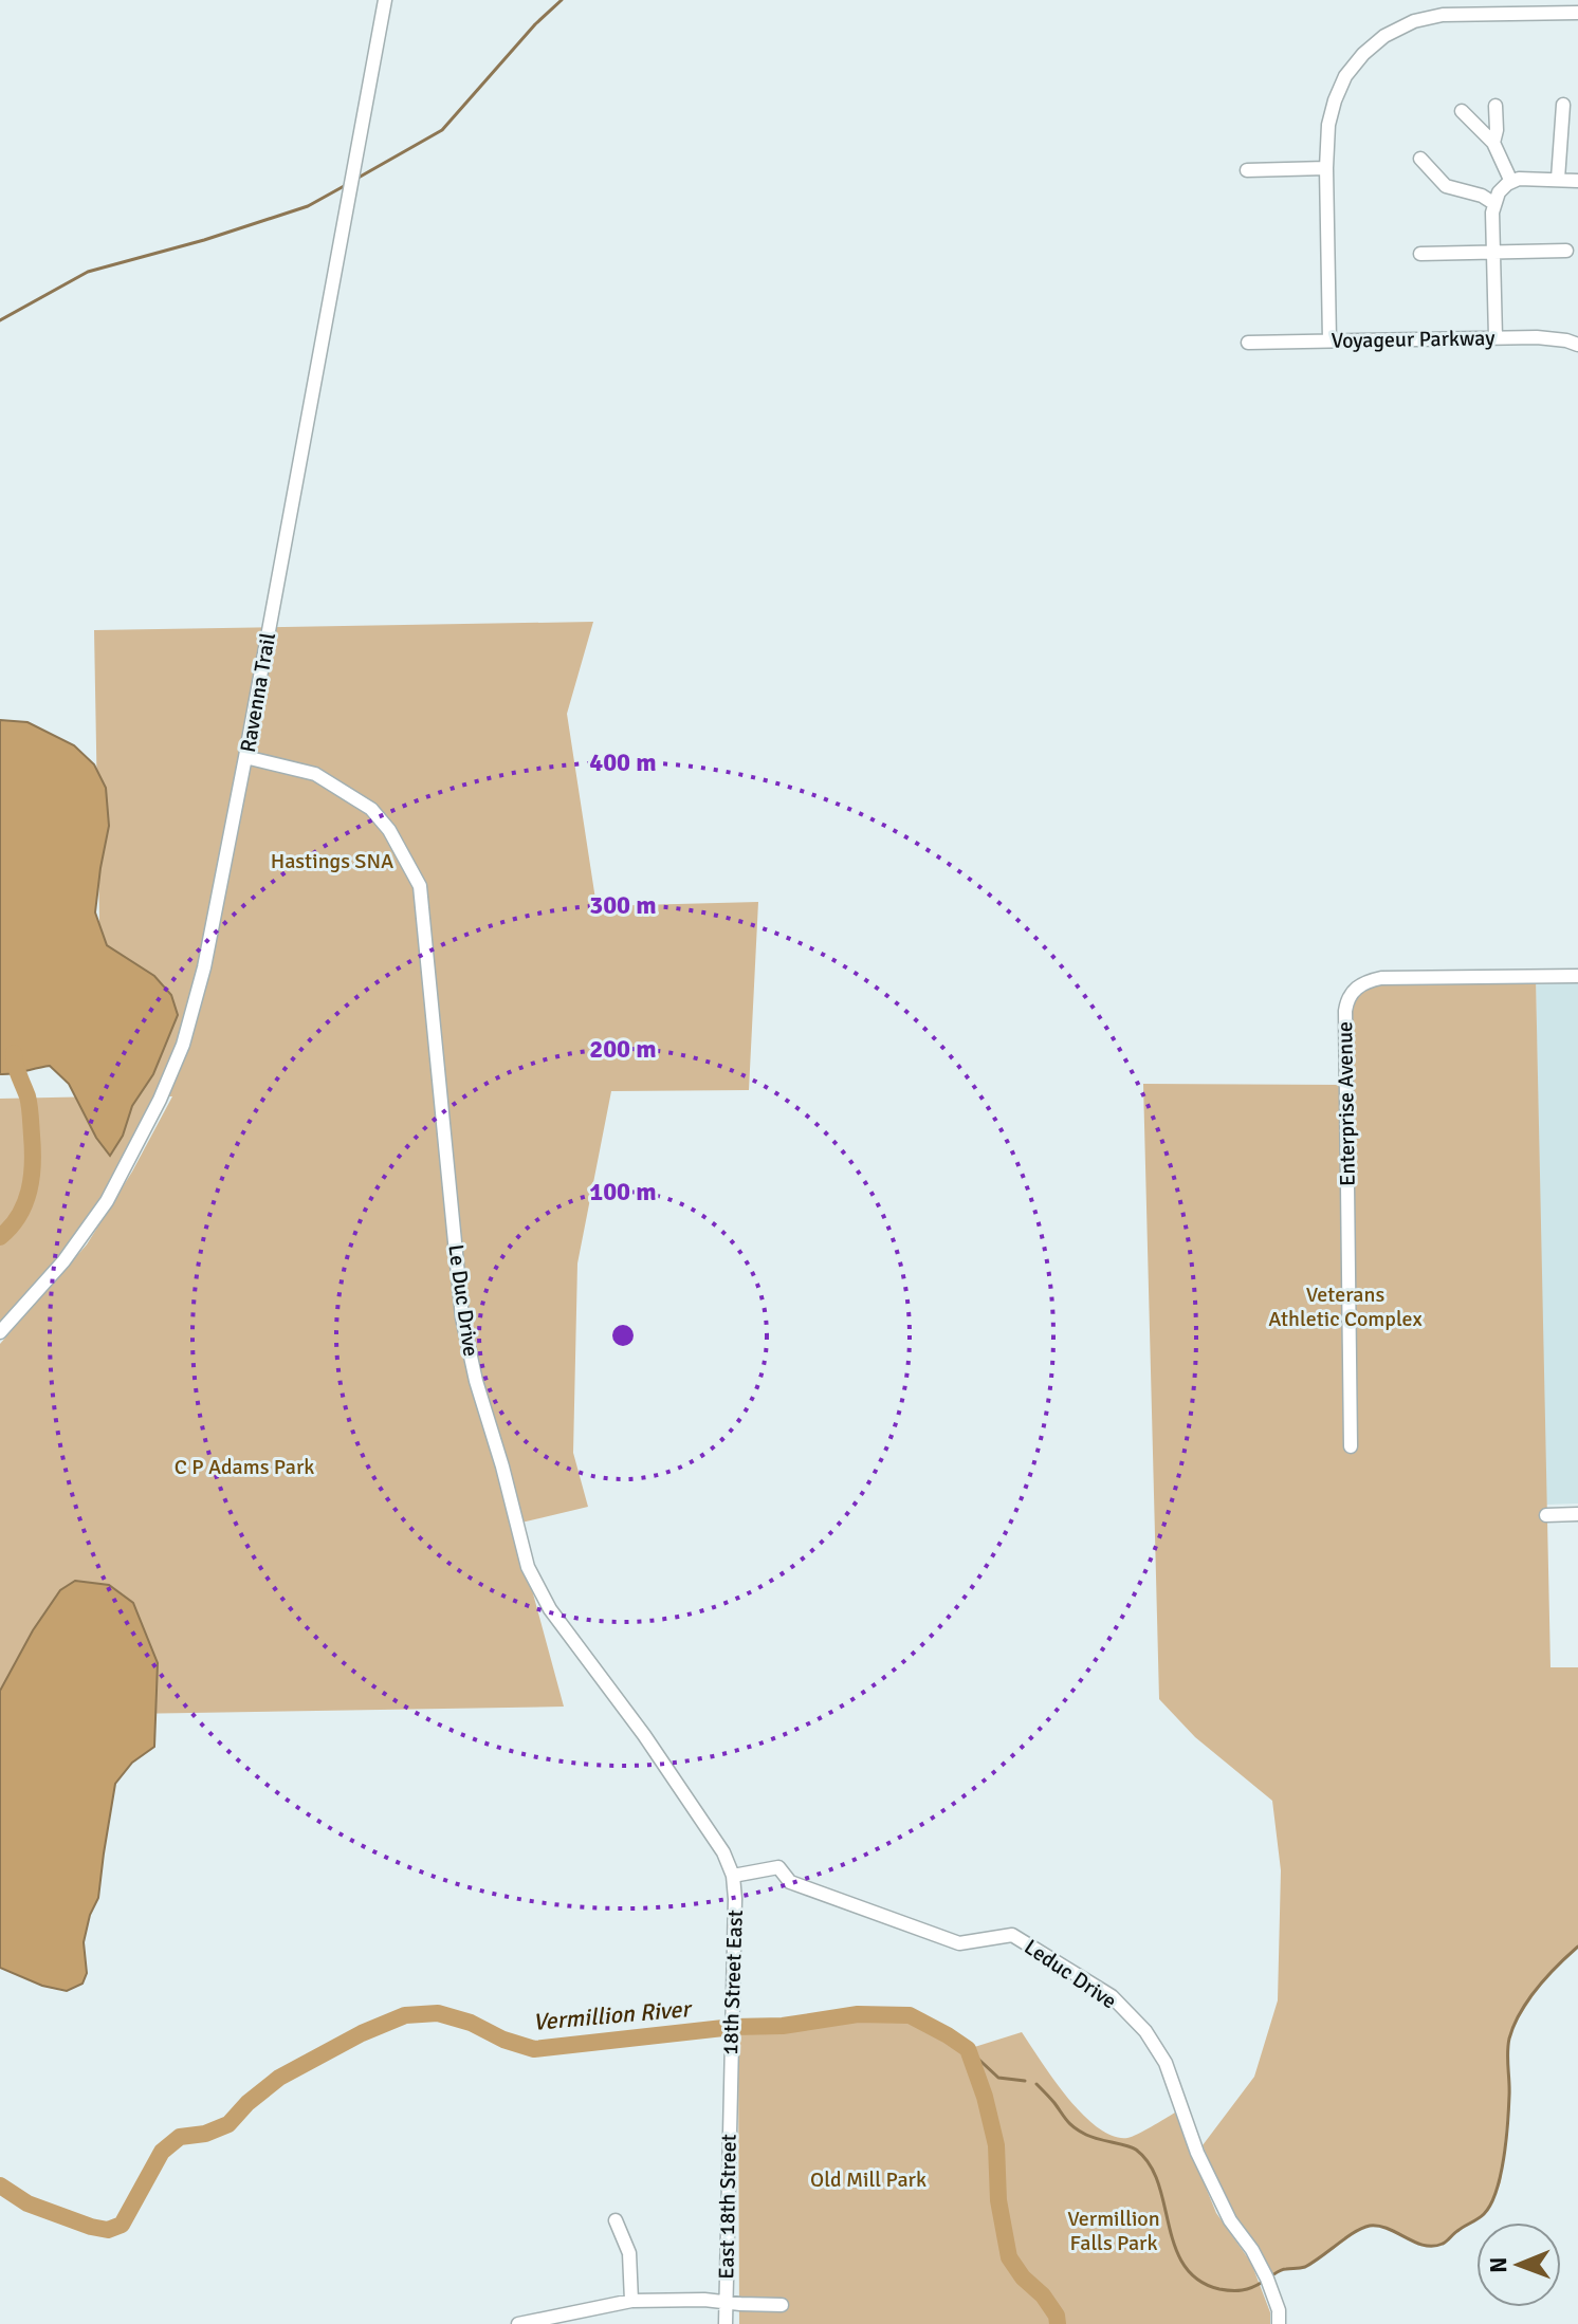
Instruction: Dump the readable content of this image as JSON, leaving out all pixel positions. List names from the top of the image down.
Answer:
{
  "streets": {
    "street": [
      "Voyageur Parkway",
      "Ravenna Trail",
      "Enterprise Avenue",
      "Le Duc Drive",
      "Leduc Drive",
      "18th Street East",
      "East 18th Street"
    ]
  },
  "crossings": [
    ["Ravenna Trail", "Le Duc Drive"],
    ["Le Duc Drive", "Leduc Drive"],
    ["Le Duc Drive", "18th Street East"],
    ["Leduc Drive", "18th Street East"],
    ["18th Street East", "East 18th Street"]
  ],
  "water": ["Vermillion River"],
  "parks": [
    "Hastings SNA",
    "Veterans Athletic Complex",
    "C P Adams Park",
    "Old Mill Park",
    "Vermillion Falls Park"
  ],
  "north": "left",
  "rings": [
    "400 m",
    "300 m",
    "200 m",
    "100 m"
  ]
}
